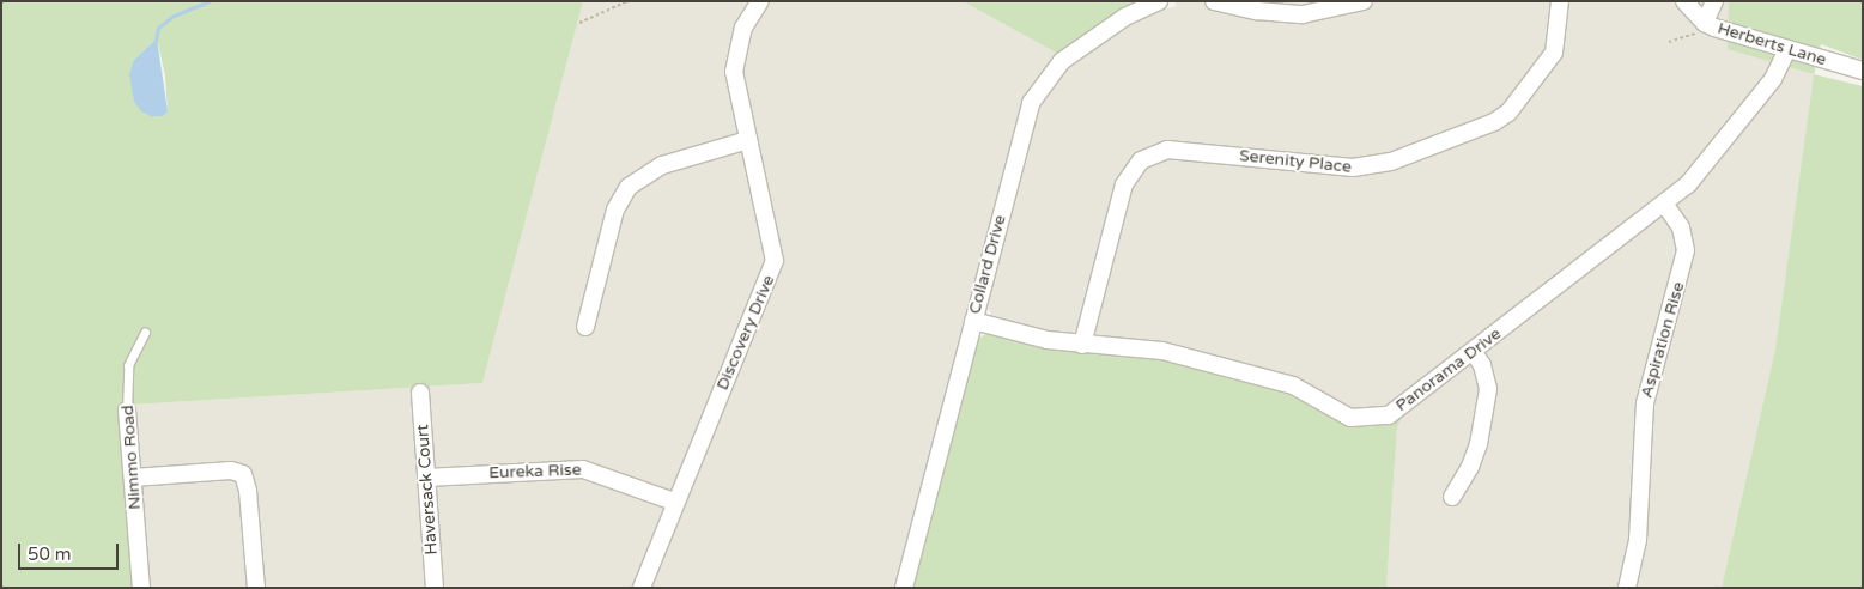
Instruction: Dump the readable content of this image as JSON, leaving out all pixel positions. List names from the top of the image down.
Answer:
{
  "streets": {
    "street": [
      "Herberts Lane",
      "Serenity Place",
      "Collard Drive",
      "Discovery Drive",
      "Aspiration Rise",
      "Panorama Drive",
      "Nimmo Road",
      "Eureka Rise",
      "Haversack Court"
    ]
  },
  "crossings": [
    ["Herberts Lane", "Panorama Drive"],
    ["Serenity Place", "Panorama Drive"],
    ["Collard Drive", "Panorama Drive"],
    ["Discovery Drive", "Eureka Rise"],
    ["Aspiration Rise", "Panorama Drive"],
    ["Eureka Rise", "Haversack Court"]
  ],
  "scale_bar": "50 m"
}
